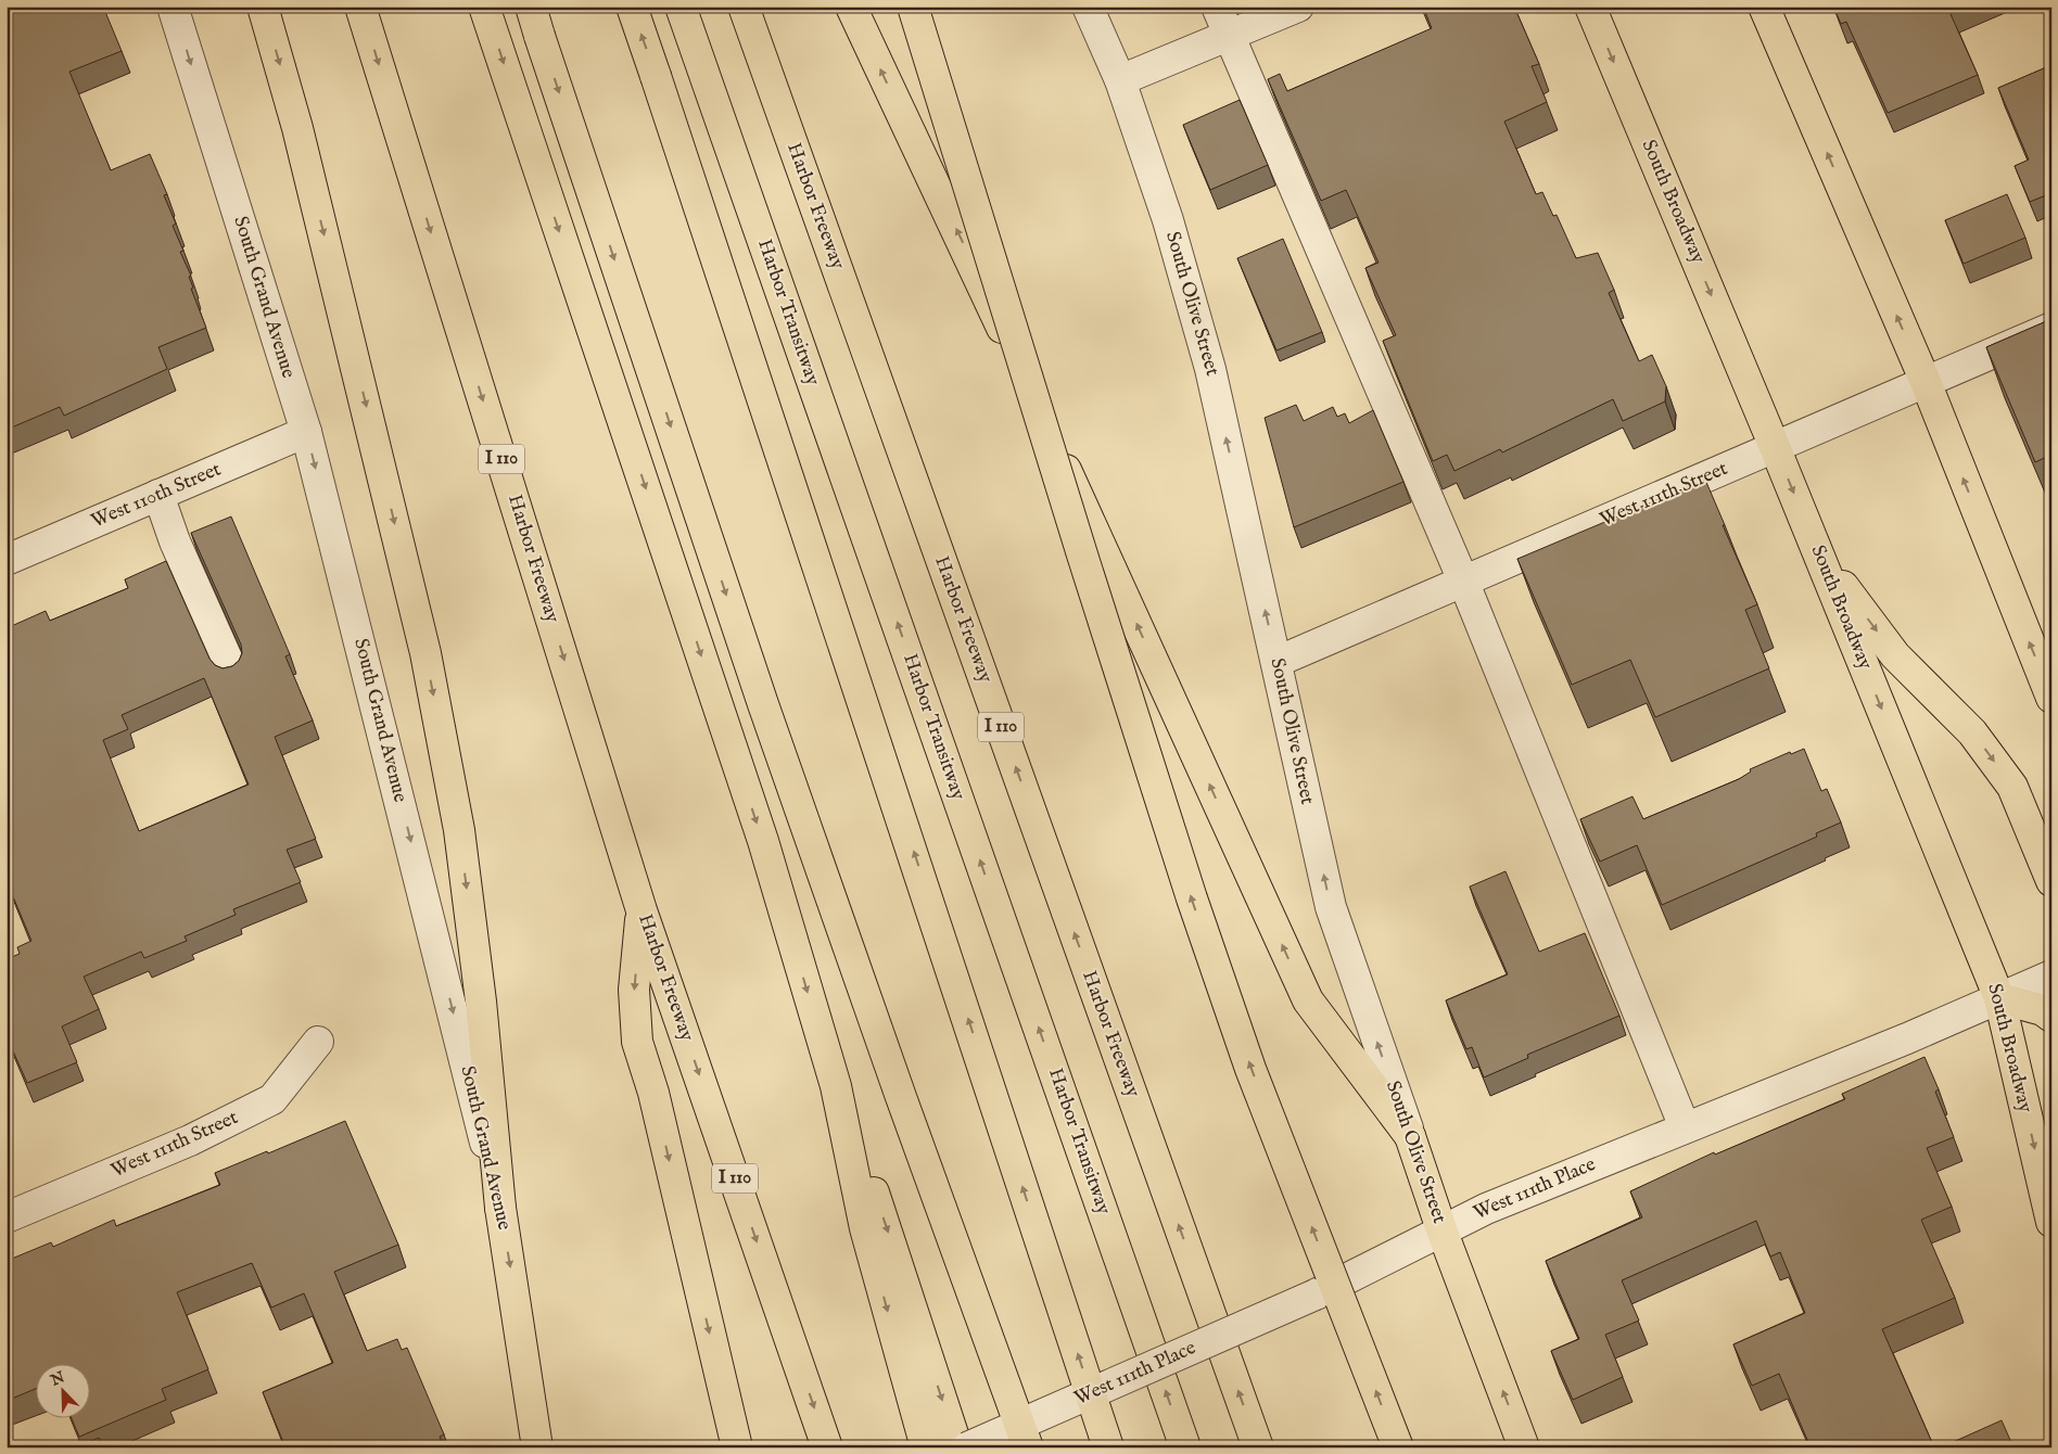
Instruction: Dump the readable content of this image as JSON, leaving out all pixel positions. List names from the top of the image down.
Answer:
{
  "streets": {
    "main road": [
      "South Broadway",
      "Harbor Freeway",
      "South Grand Avenue",
      "South Olive Street",
      "Harbor Transitway",
      "I 110"
    ],
    "street": ["West 111th Street", "West 110th Street", "West 111th Place"]
  },
  "crossings": [
    ["South Broadway", "West 111th Street"],
    ["South Broadway", "West 111th Place"],
    ["South Grand Avenue", "West 110th Street"],
    ["South Olive Street", "West 111th Street"],
    ["South Olive Street", "West 111th Place"]
  ],
  "one_way": ["South Grand Avenue"],
  "north": "top left"
}
